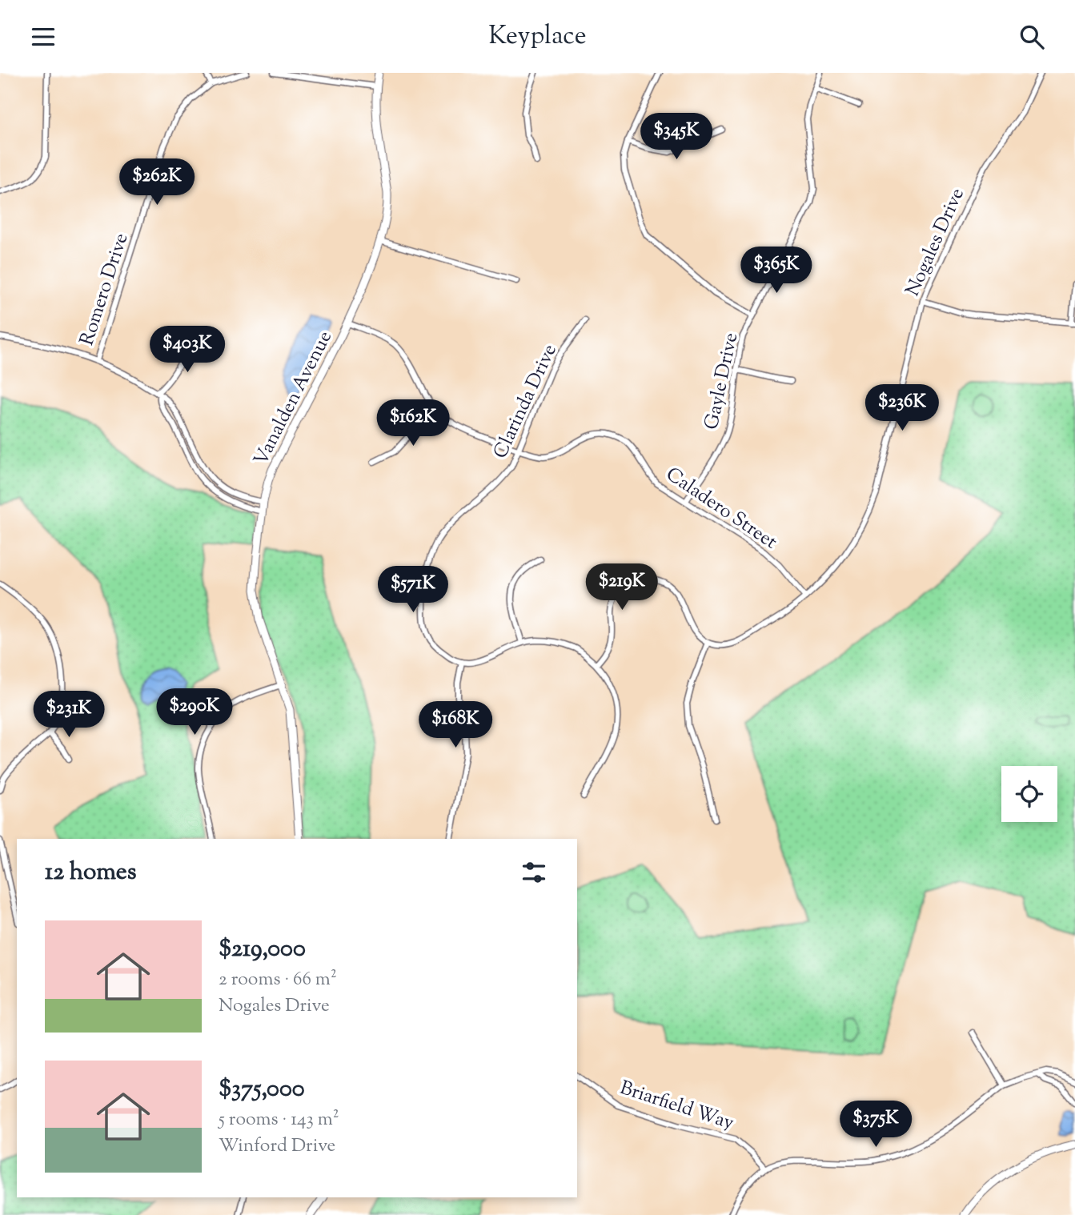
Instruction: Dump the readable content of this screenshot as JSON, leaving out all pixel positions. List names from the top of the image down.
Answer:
{
  "streets": {
    "main road": ["Vanalden Avenue"],
    "street": [
      "Nogales Drive",
      "Romero Drive",
      "Gayle Drive",
      "Clarinda Drive",
      "Caladero Street",
      "Briarfield Way"
    ]
  },
  "crossings": [
    ["Nogales Drive", "Caladero Street"],
    ["Gayle Drive", "Caladero Street"],
    ["Vanalden Avenue", "Caladero Street"],
    ["Clarinda Drive", "Caladero Street"]
  ],
  "page": {
    "header": "Keyplace",
    "price": [
      "$345K",
      "$262K",
      "$365K",
      "$403K",
      "$236K",
      "$162K",
      "$219K",
      "$571K",
      "$290K",
      "$231K",
      "$168K",
      "$375K"
    ],
    "heading": "12 homes",
    "list": [
      {
        "name": "$219,000",
        "note": "2 rooms · 66 m² · Nogales Drive"
      },
      {
        "name": "$375,000",
        "note": "5 rooms · 143 m² · Winford Drive"
      }
    ]
  }
}
